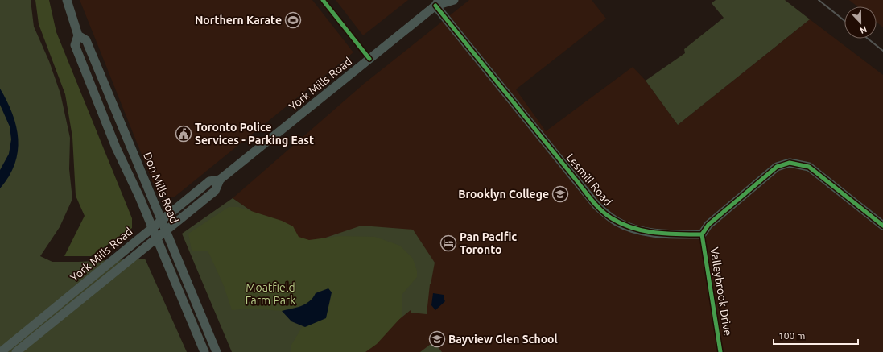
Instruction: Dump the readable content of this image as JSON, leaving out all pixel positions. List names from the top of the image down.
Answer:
{
  "streets": {
    "main road": ["York Mills Road", "Lesmill Road", "Don Mills Road"],
    "street": ["Valleybrook Drive"]
  },
  "crossings": [
    ["York Mills Road", "Lesmill Road"],
    ["York Mills Road", "Don Mills Road"],
    ["Lesmill Road", "Valleybrook Drive"]
  ],
  "parks": ["Moatfield Farm Park"],
  "places": {
    "sports": ["Northern Karate"],
    "public building": ["Toronto Police Services - Parking East"],
    "school or university": ["Brooklyn College", "Bayview Glen School"],
    "hotel": ["Pan Pacific Toronto"]
  },
  "scale_bar": "100 m",
  "north": "bottom"
}
